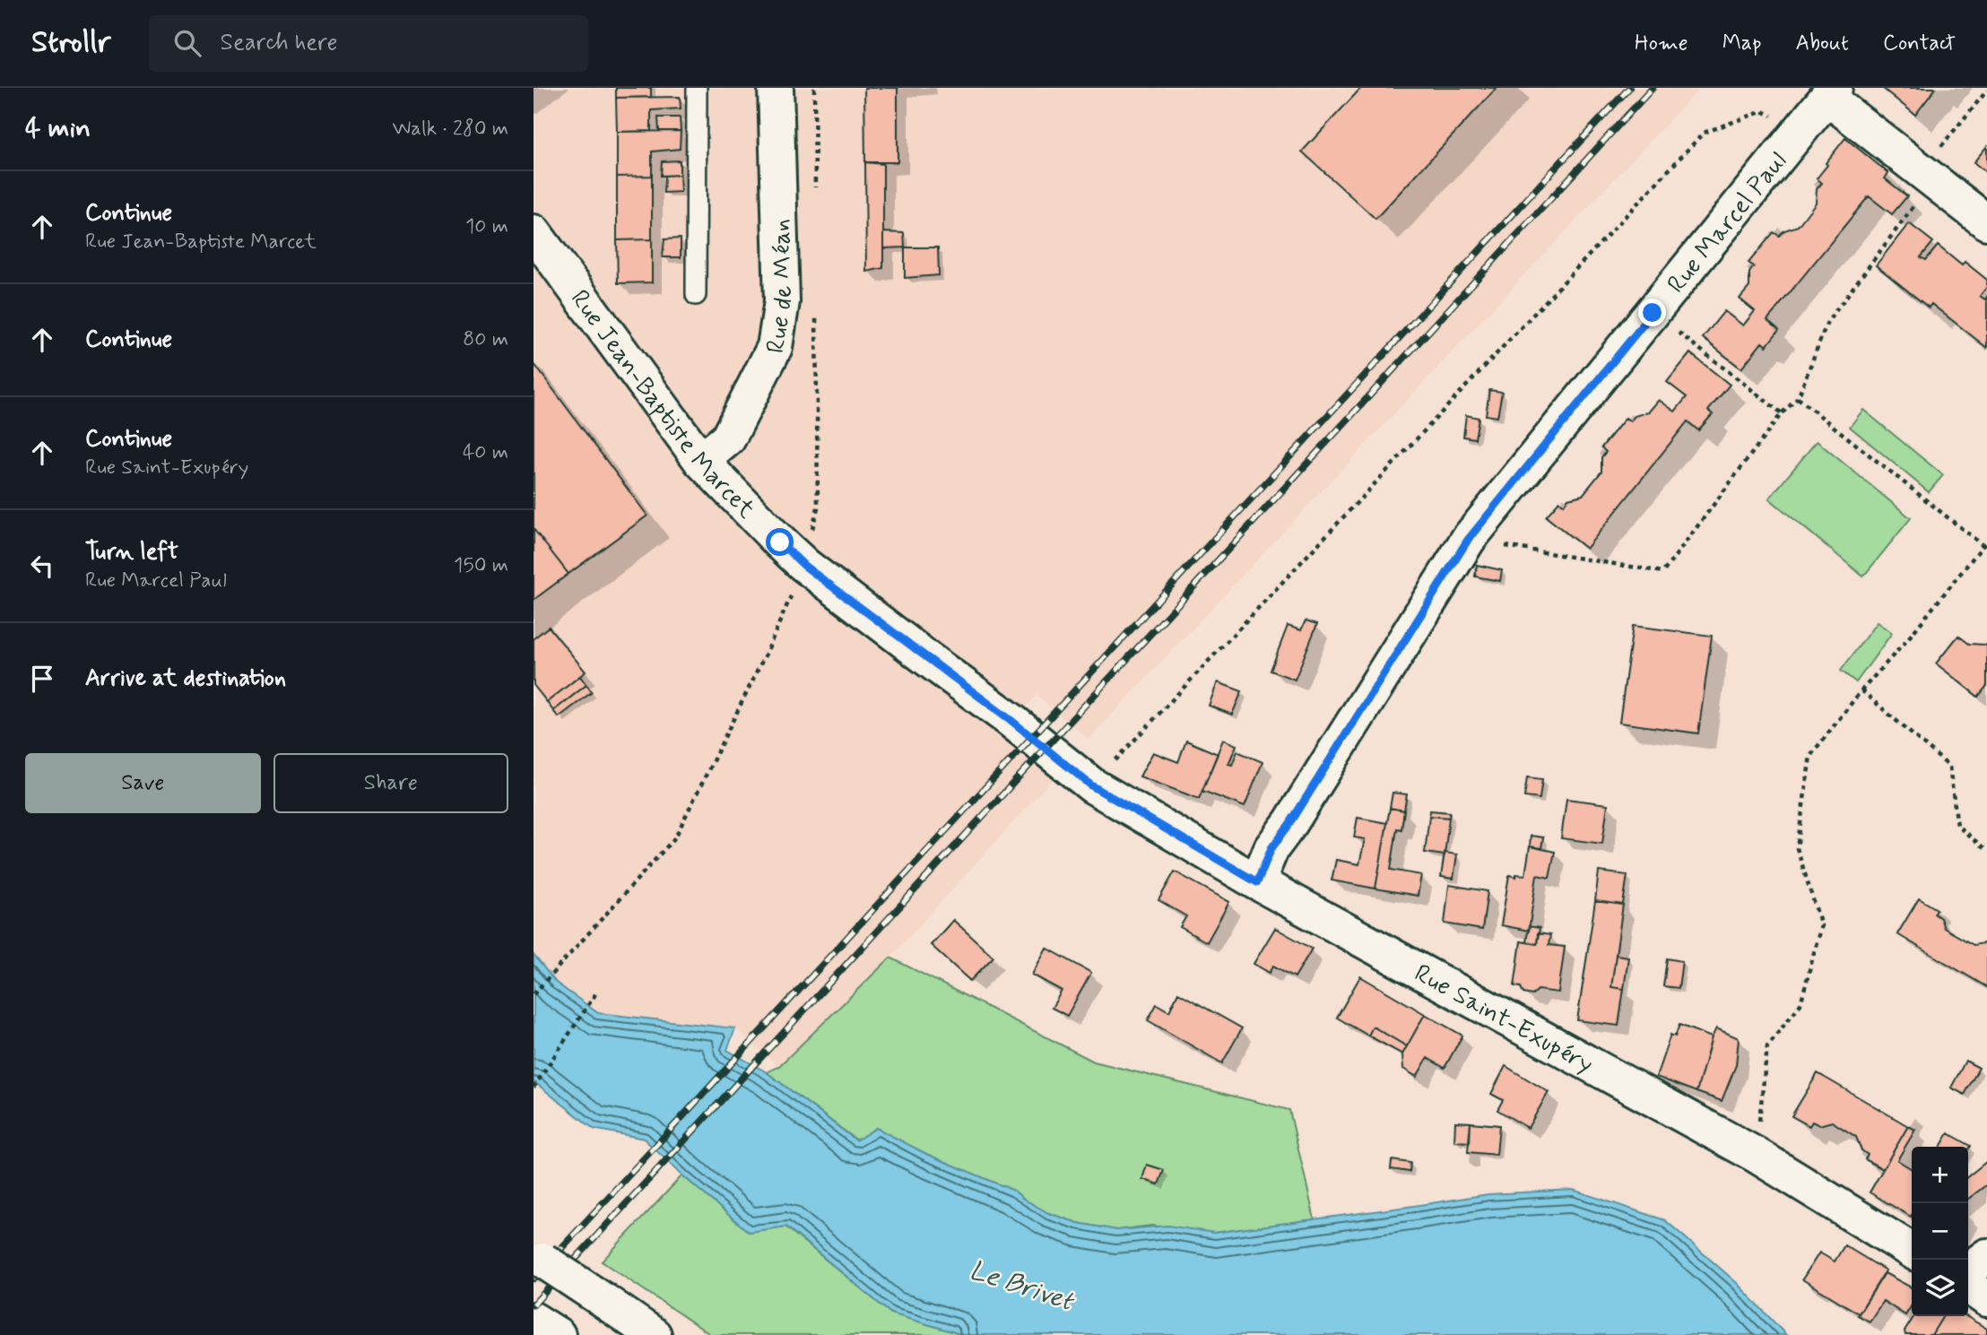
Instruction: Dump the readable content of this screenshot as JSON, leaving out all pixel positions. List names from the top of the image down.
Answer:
{
  "streets": {
    "main road": [
      "Rue Marcel Paul",
      "Rue de Méan",
      "Rue Jean-Baptiste Marcet",
      "Rue Saint-Exupéry"
    ]
  },
  "crossings": [
    ["Rue Marcel Paul", "Rue Saint-Exupéry"],
    ["Rue de Méan", "Rue Jean-Baptiste Marcet"],
    ["Rue Jean-Baptiste Marcet", "Rue Saint-Exupéry"]
  ],
  "water": ["Le Brivet"],
  "page": {
    "header": "Strollr",
    "search": "Search here",
    "nav": [
      "Home",
      "Map",
      "About",
      "Contact"
    ],
    "heading": ["4 min", "Walk · 280 m"],
    "list": [
      ["Continue", "Rue Jean-Baptiste Marcet", "10 m"],
      ["Continue", "80 m"],
      ["Continue", "Rue Saint-Exupéry", "40 m"],
      ["Turn left", "Rue Marcel Paul", "150 m"],
      "Arrive at destination"
    ],
    "buttons": ["Save", "Share"],
    "map_buttons": ["+", "−"]
  }
}
